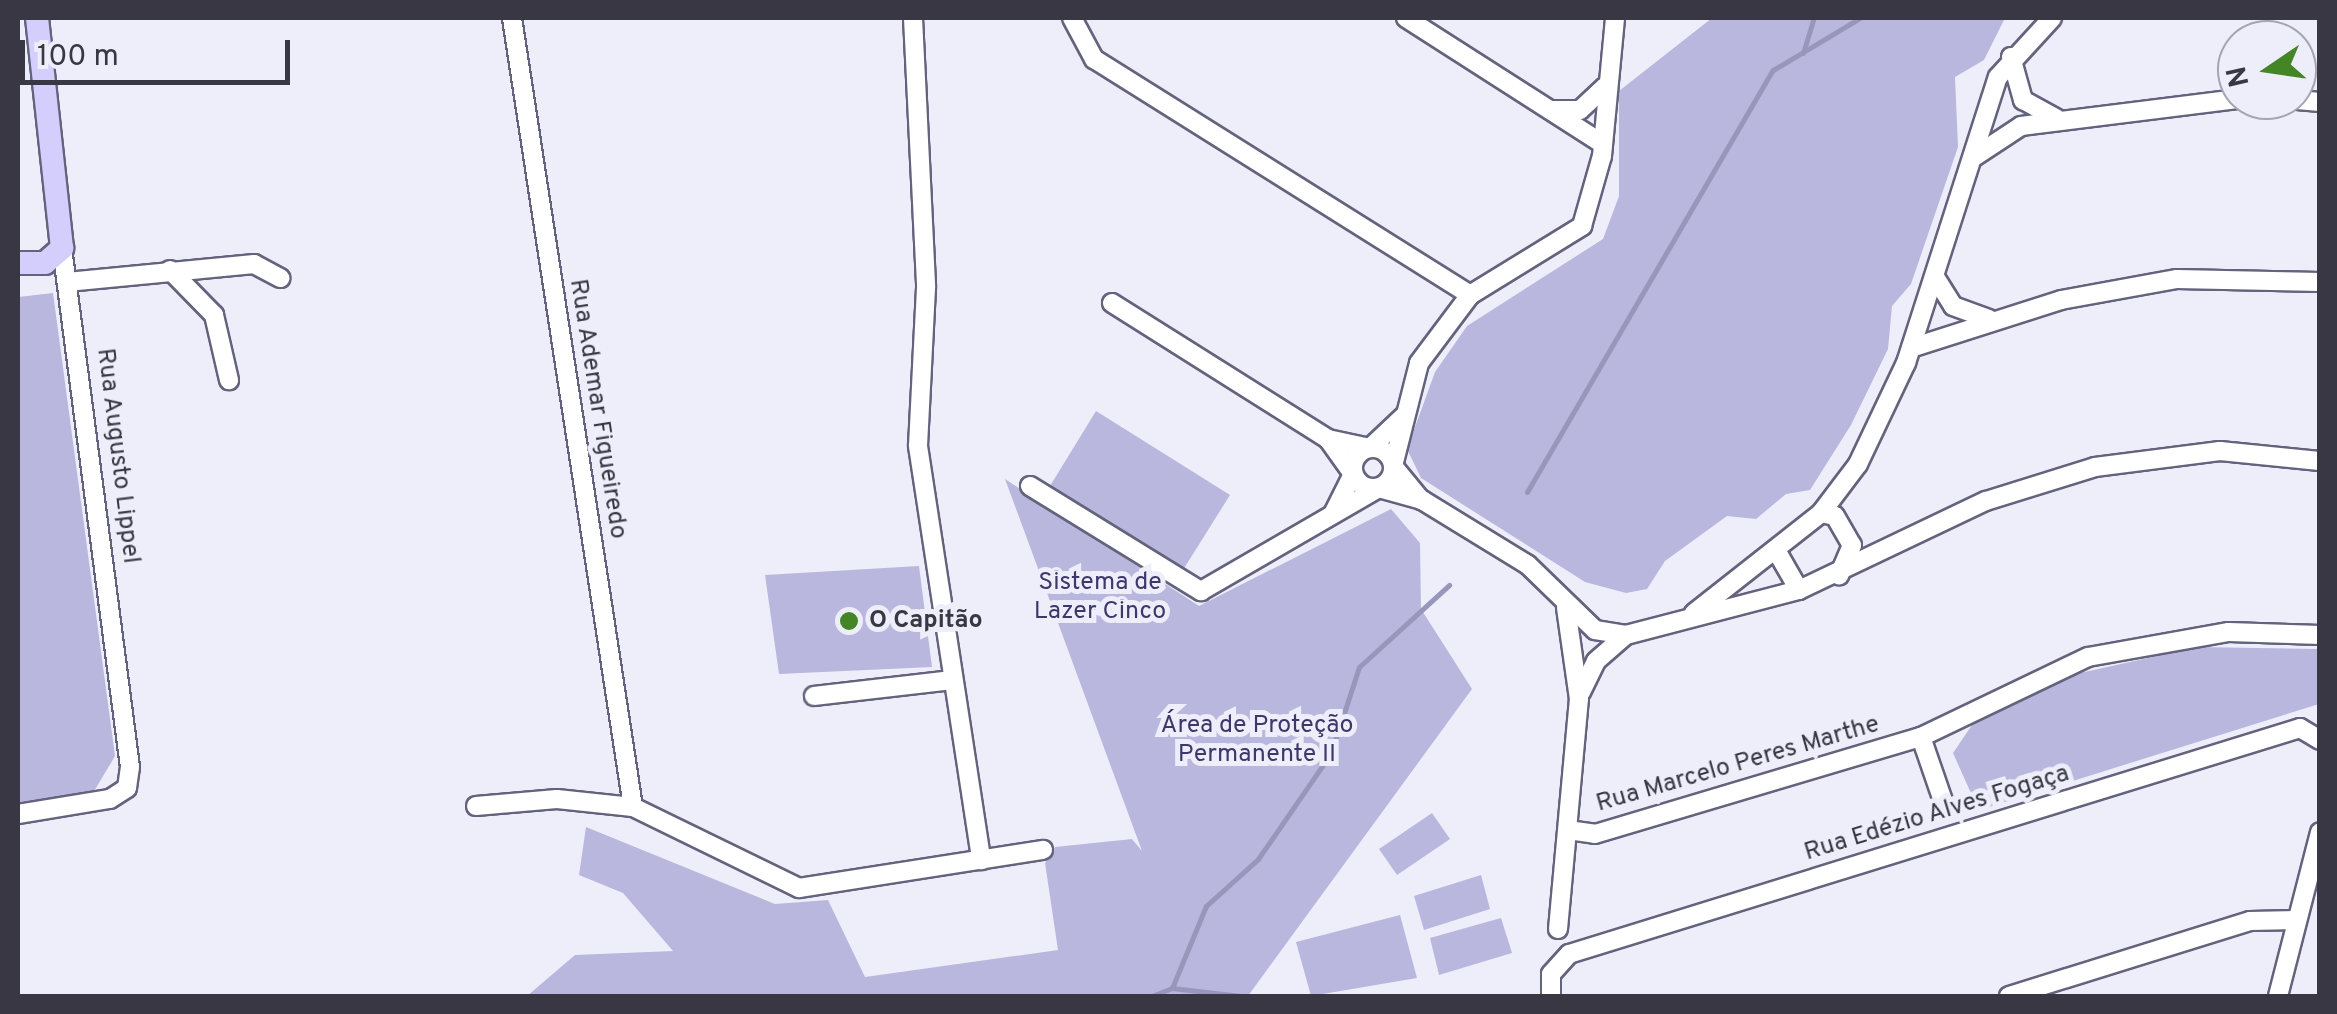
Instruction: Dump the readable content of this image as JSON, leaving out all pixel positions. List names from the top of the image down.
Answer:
{
  "streets": {
    "main road": ["Rua Augusto Lippel"],
    "street": ["Rua Ademar Figueiredo", "Rua Marcelo Peres Marthe", "Rua Edézio Alves Fogaça"]
  },
  "parks": ["Sistema de Lazer Cinco", "Área de Proteção Permanente II"],
  "places": ["O Capitão"],
  "scale_bar": "100 m",
  "north": "left"
}
